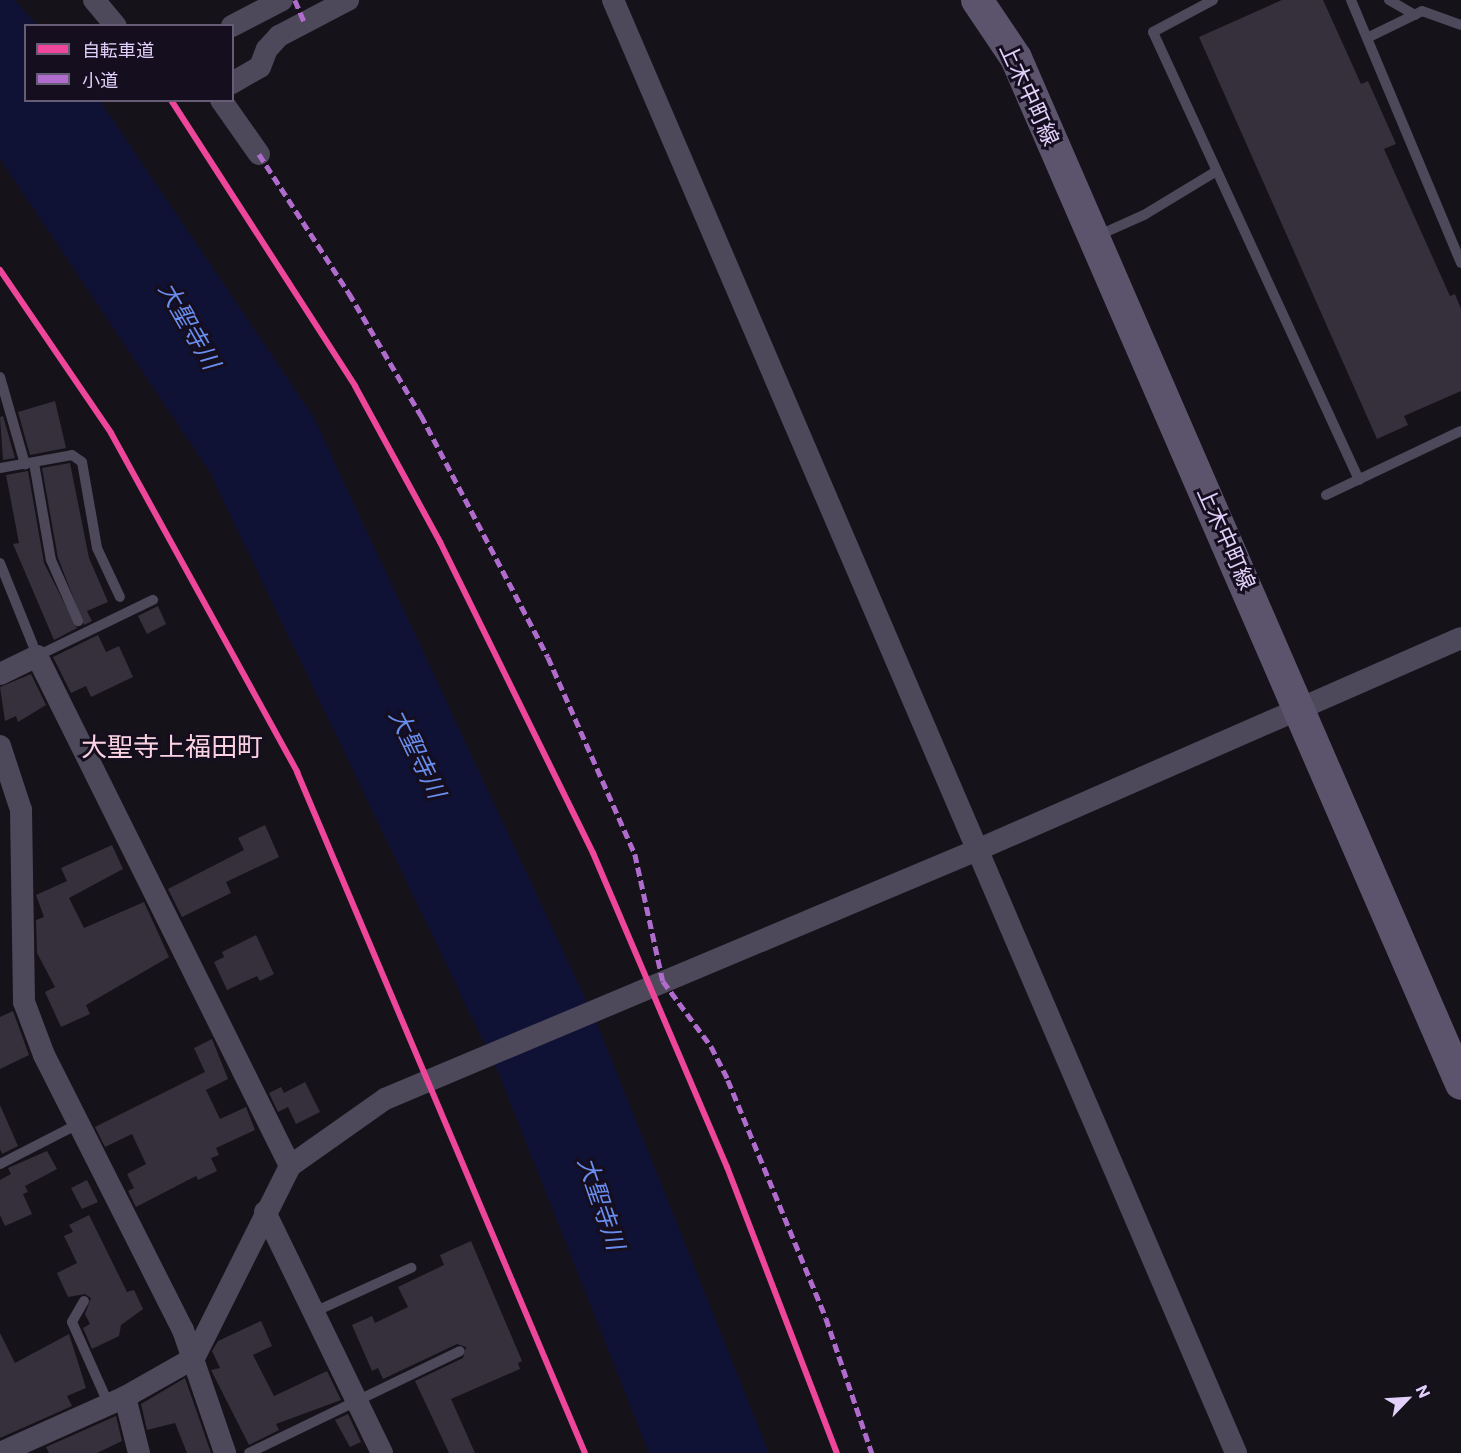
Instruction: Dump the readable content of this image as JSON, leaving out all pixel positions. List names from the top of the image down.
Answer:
{
  "streets": {
    "main road": ["上木中町線"]
  },
  "districts": ["大聖寺上福田町"],
  "water": ["大聖寺川"],
  "legend": ["自転車道", "小道"],
  "north": "top right"
}
